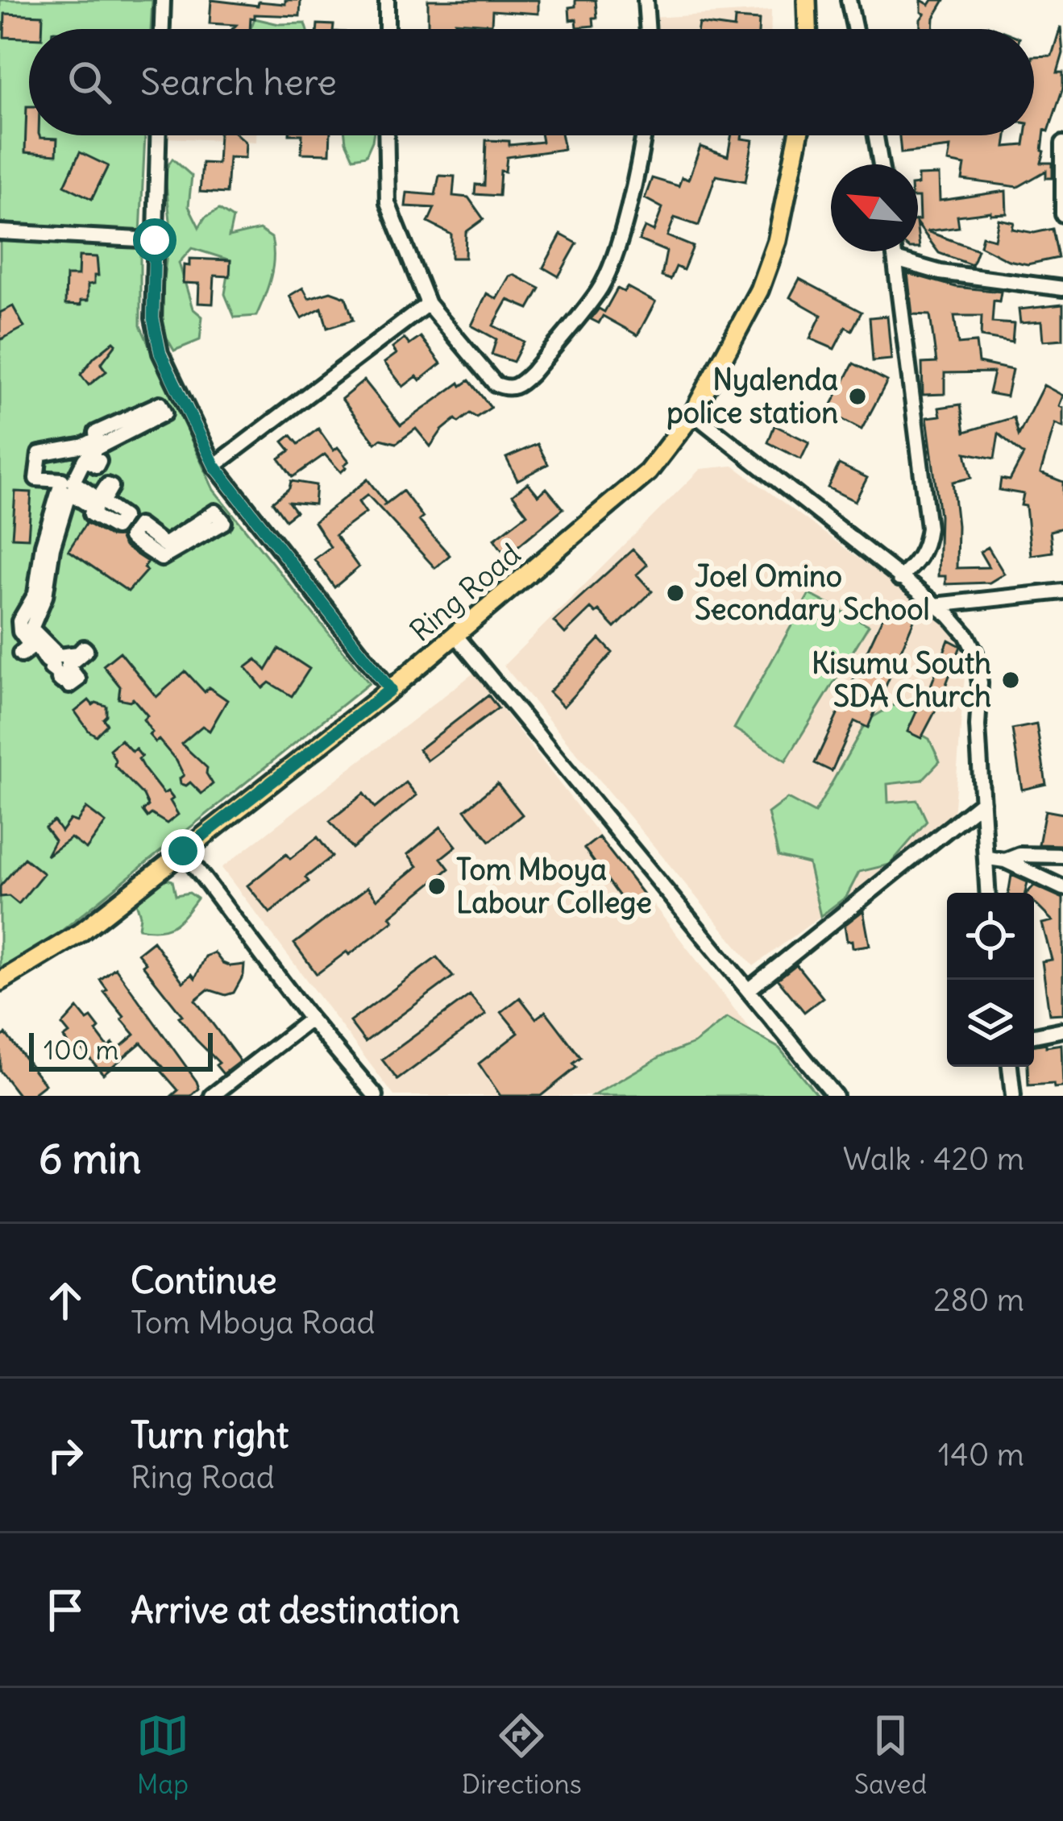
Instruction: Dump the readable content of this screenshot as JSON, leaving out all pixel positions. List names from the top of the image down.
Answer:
{
  "streets": {
    "main road": ["Ring Road"]
  },
  "places": [
    "Nyalenda police station",
    "Joel Omino Secondary School",
    "Kisumu South SDA Church",
    "Tom Mboya Labour College"
  ],
  "scale_bar": "100 m",
  "north": "top left",
  "page": {
    "search": "Search here",
    "scale": "100 m",
    "heading": ["6 min", "Walk · 420 m"],
    "list": [
      ["Continue", "Tom Mboya Road", "280 m"],
      ["Turn right", "Ring Road", "140 m"],
      "Arrive at destination"
    ],
    "nav": ["Map", "Directions", "Saved"]
  }
}
